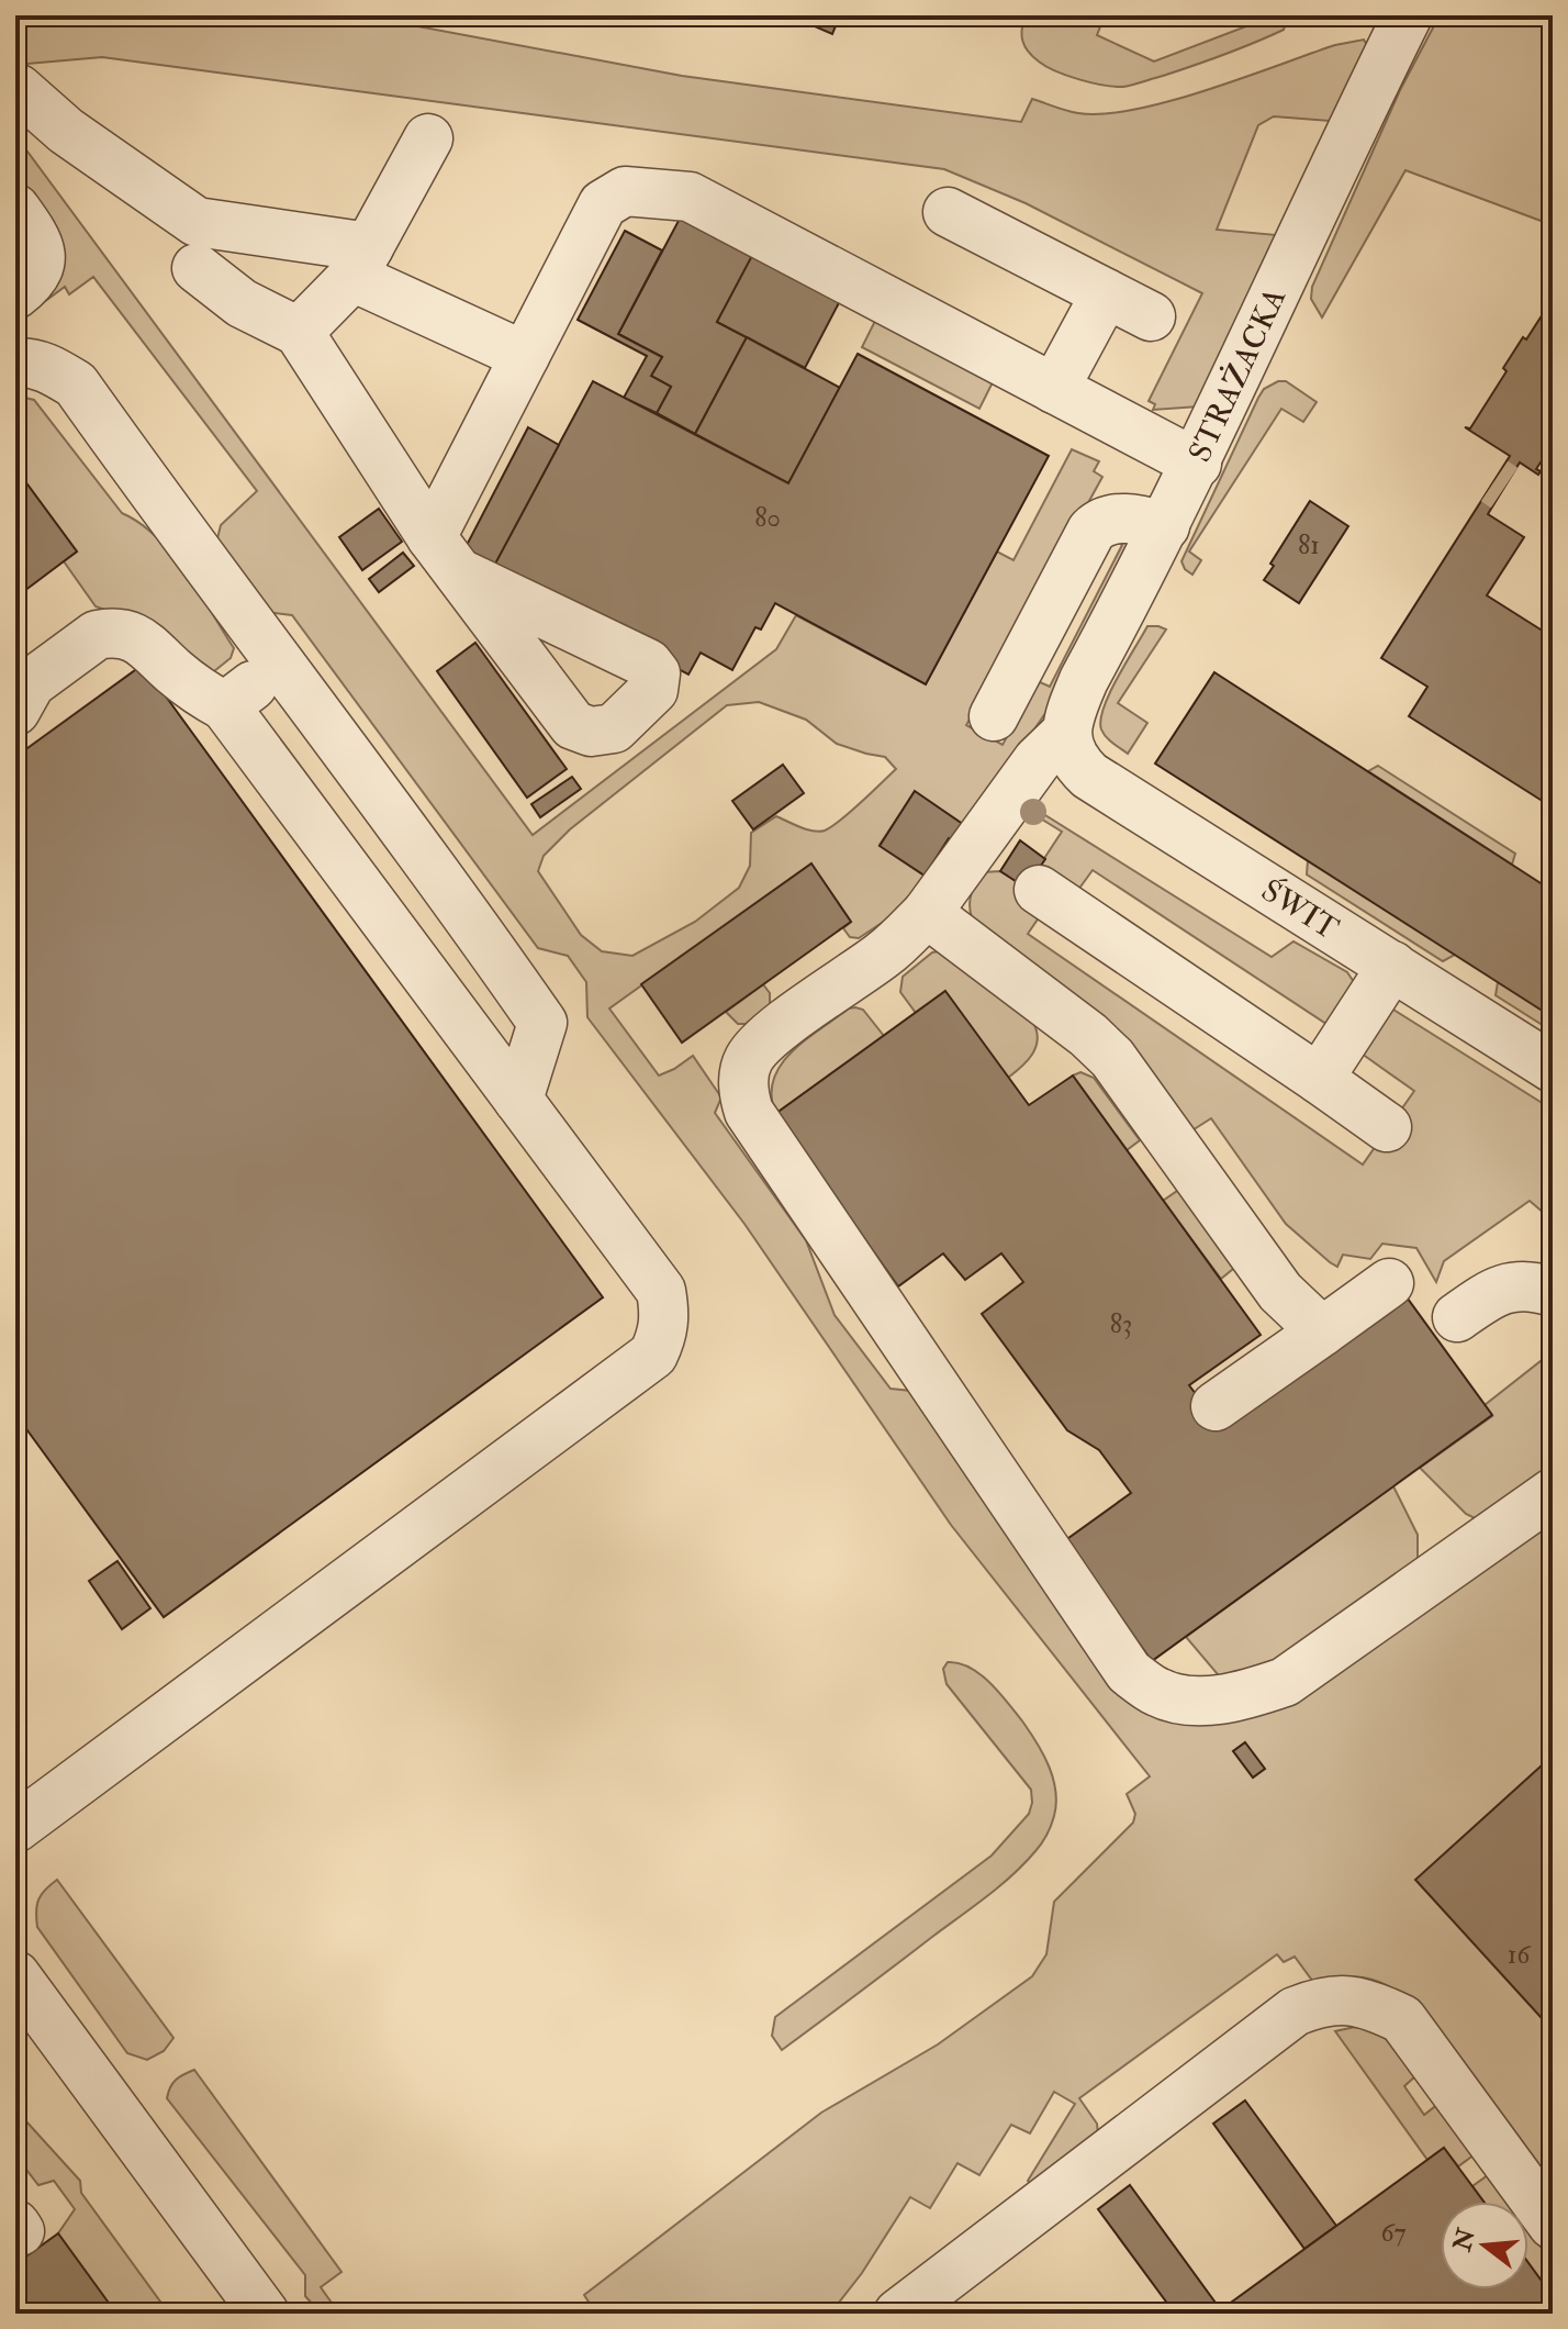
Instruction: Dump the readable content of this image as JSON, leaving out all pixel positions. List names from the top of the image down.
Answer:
{
  "streets": {
    "street": ["STRAŻACKA", "ŚWIT"]
  },
  "crossings": [
    ["STRAŻACKA", "ŚWIT"]
  ],
  "house_numbers": [
    "80",
    "81",
    "83",
    "16",
    "67"
  ],
  "north": "left"
}
